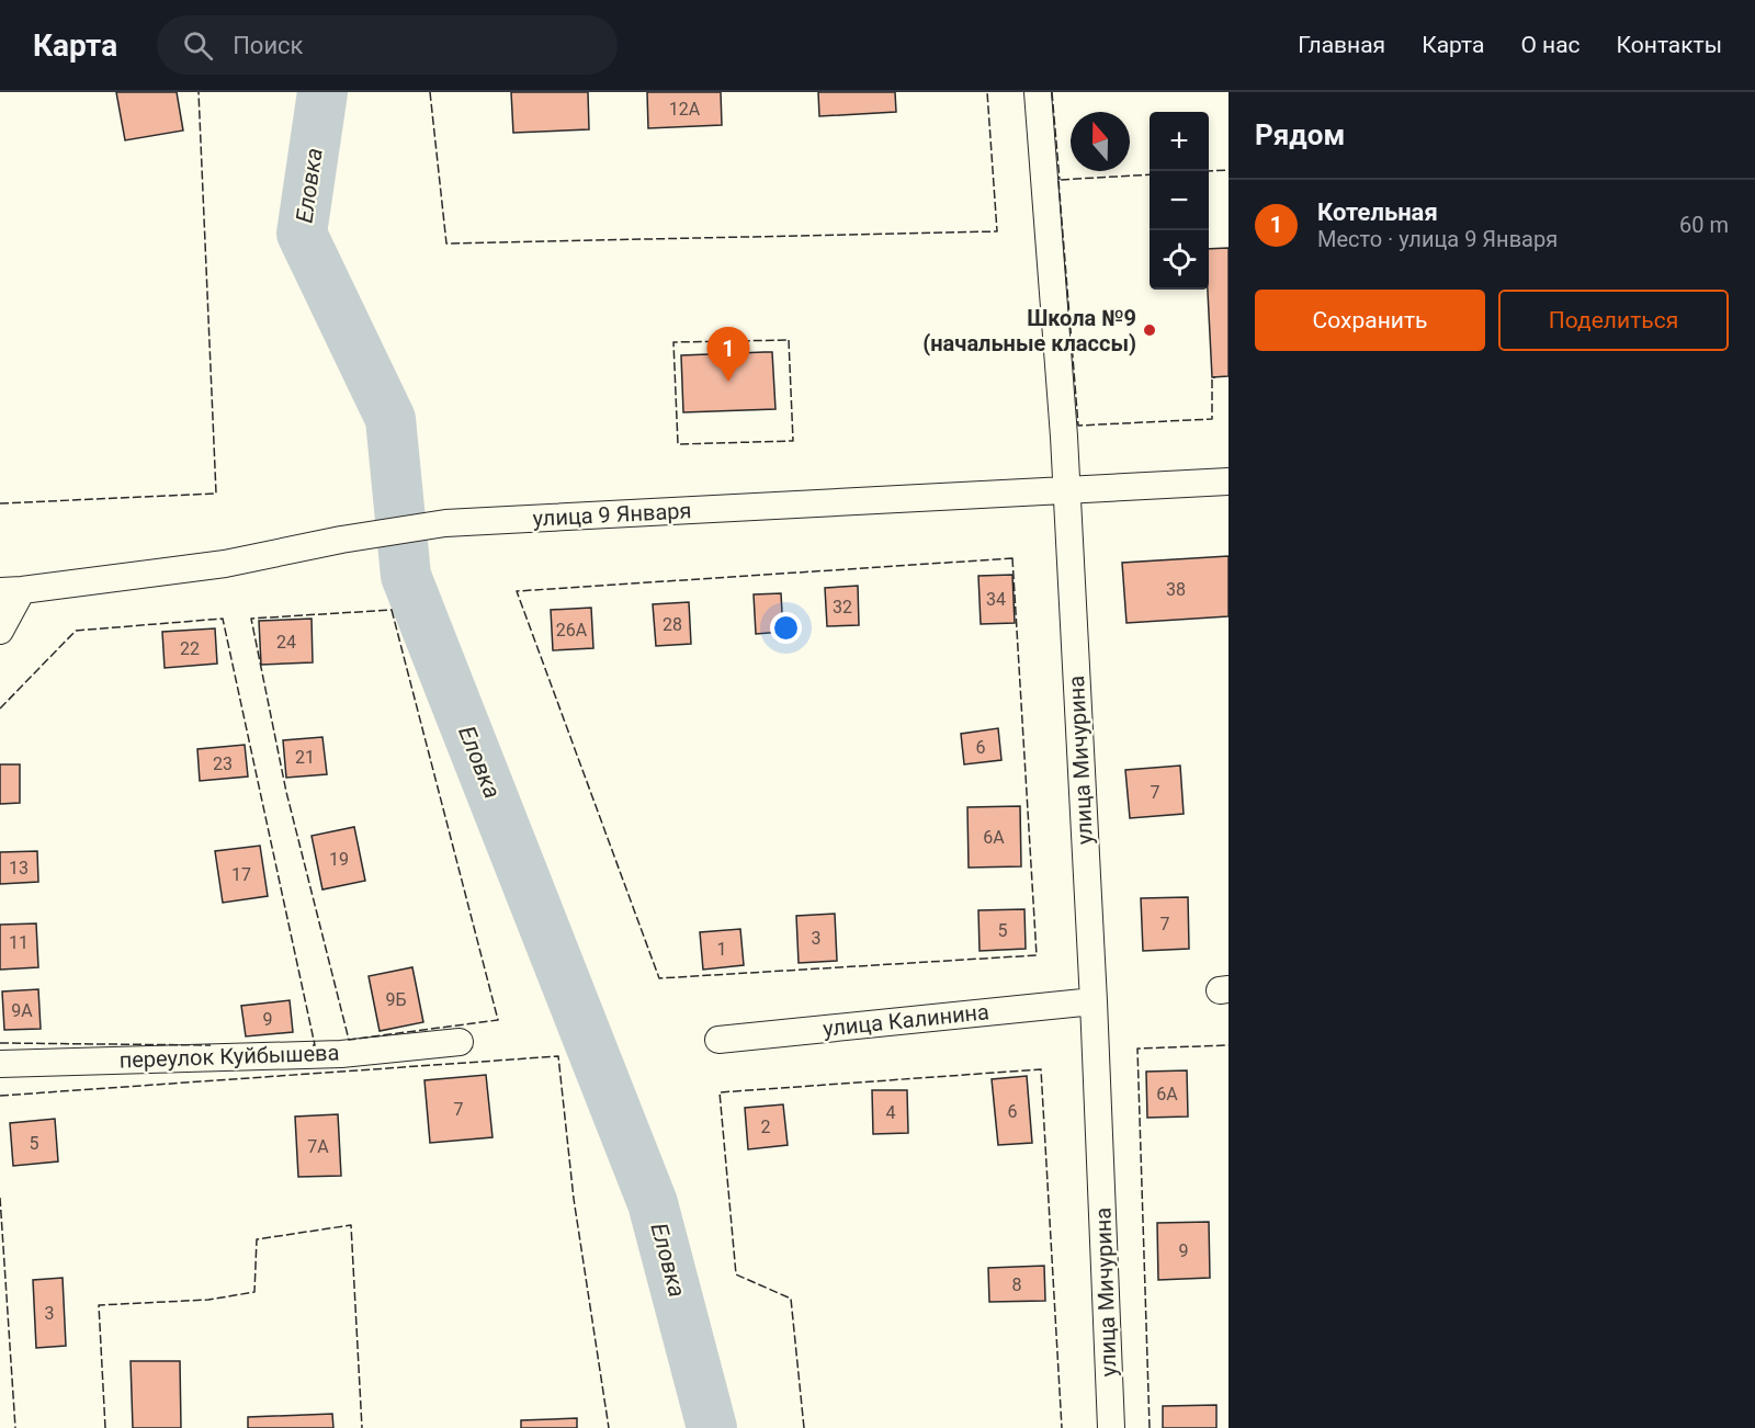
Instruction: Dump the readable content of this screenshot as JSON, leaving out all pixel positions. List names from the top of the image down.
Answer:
{
  "streets": {
    "street": [
      "улица 9 Января",
      "улица Мичурина",
      "улица Калинина",
      "переулок Куйбышева"
    ]
  },
  "crossings": [
    ["улица 9 Января", "улица Мичурина"],
    ["улица Мичурина", "улица Калинина"]
  ],
  "water": ["Еловка"],
  "places": ["Школа №9 (начальные классы)"],
  "house_numbers": [
    "12А",
    "38",
    "34",
    "32",
    "28",
    "26А",
    "24",
    "22",
    "6",
    "21",
    "23",
    "7",
    "6А",
    "19",
    "13",
    "17",
    "7",
    "5",
    "3",
    "11",
    "1",
    "9Б",
    "9А",
    "9",
    "6А",
    "7",
    "6",
    "4",
    "2",
    "5",
    "7А",
    "9",
    "8",
    "3"
  ],
  "north": "top",
  "page": {
    "header": "Карта",
    "search": "Поиск",
    "nav": [
      "Главная",
      "Карта",
      "О нас",
      "Контакты"
    ],
    "heading": "Рядом",
    "map_buttons": ["+", "−"],
    "list": [
      {
        "mark": "1",
        "name": "Котельная",
        "note": "Место · улица 9 Января",
        "value": "60 m"
      }
    ],
    "buttons": ["Сохранить", "Поделиться"],
    "pins": "1"
  }
}
